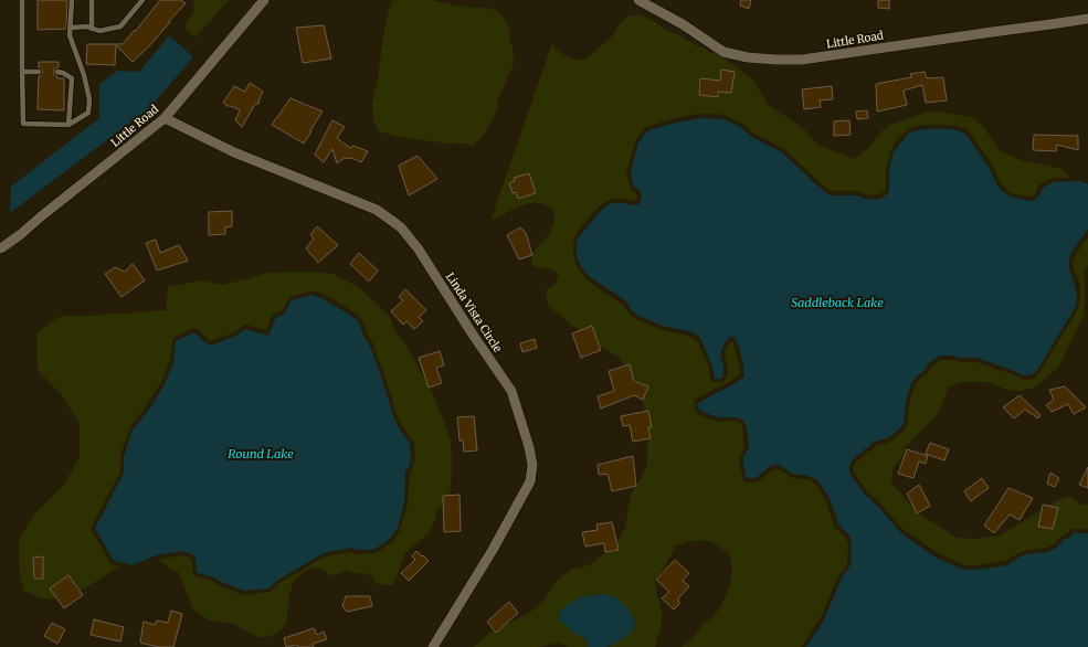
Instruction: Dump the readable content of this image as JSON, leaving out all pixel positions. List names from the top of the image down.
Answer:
{
  "streets": {
    "street": ["Little Road", "Linda Vista Circle"]
  },
  "crossings": [
    ["Little Road", "Linda Vista Circle"]
  ],
  "water": ["Saddleback Lake", "Round Lake"]
}
